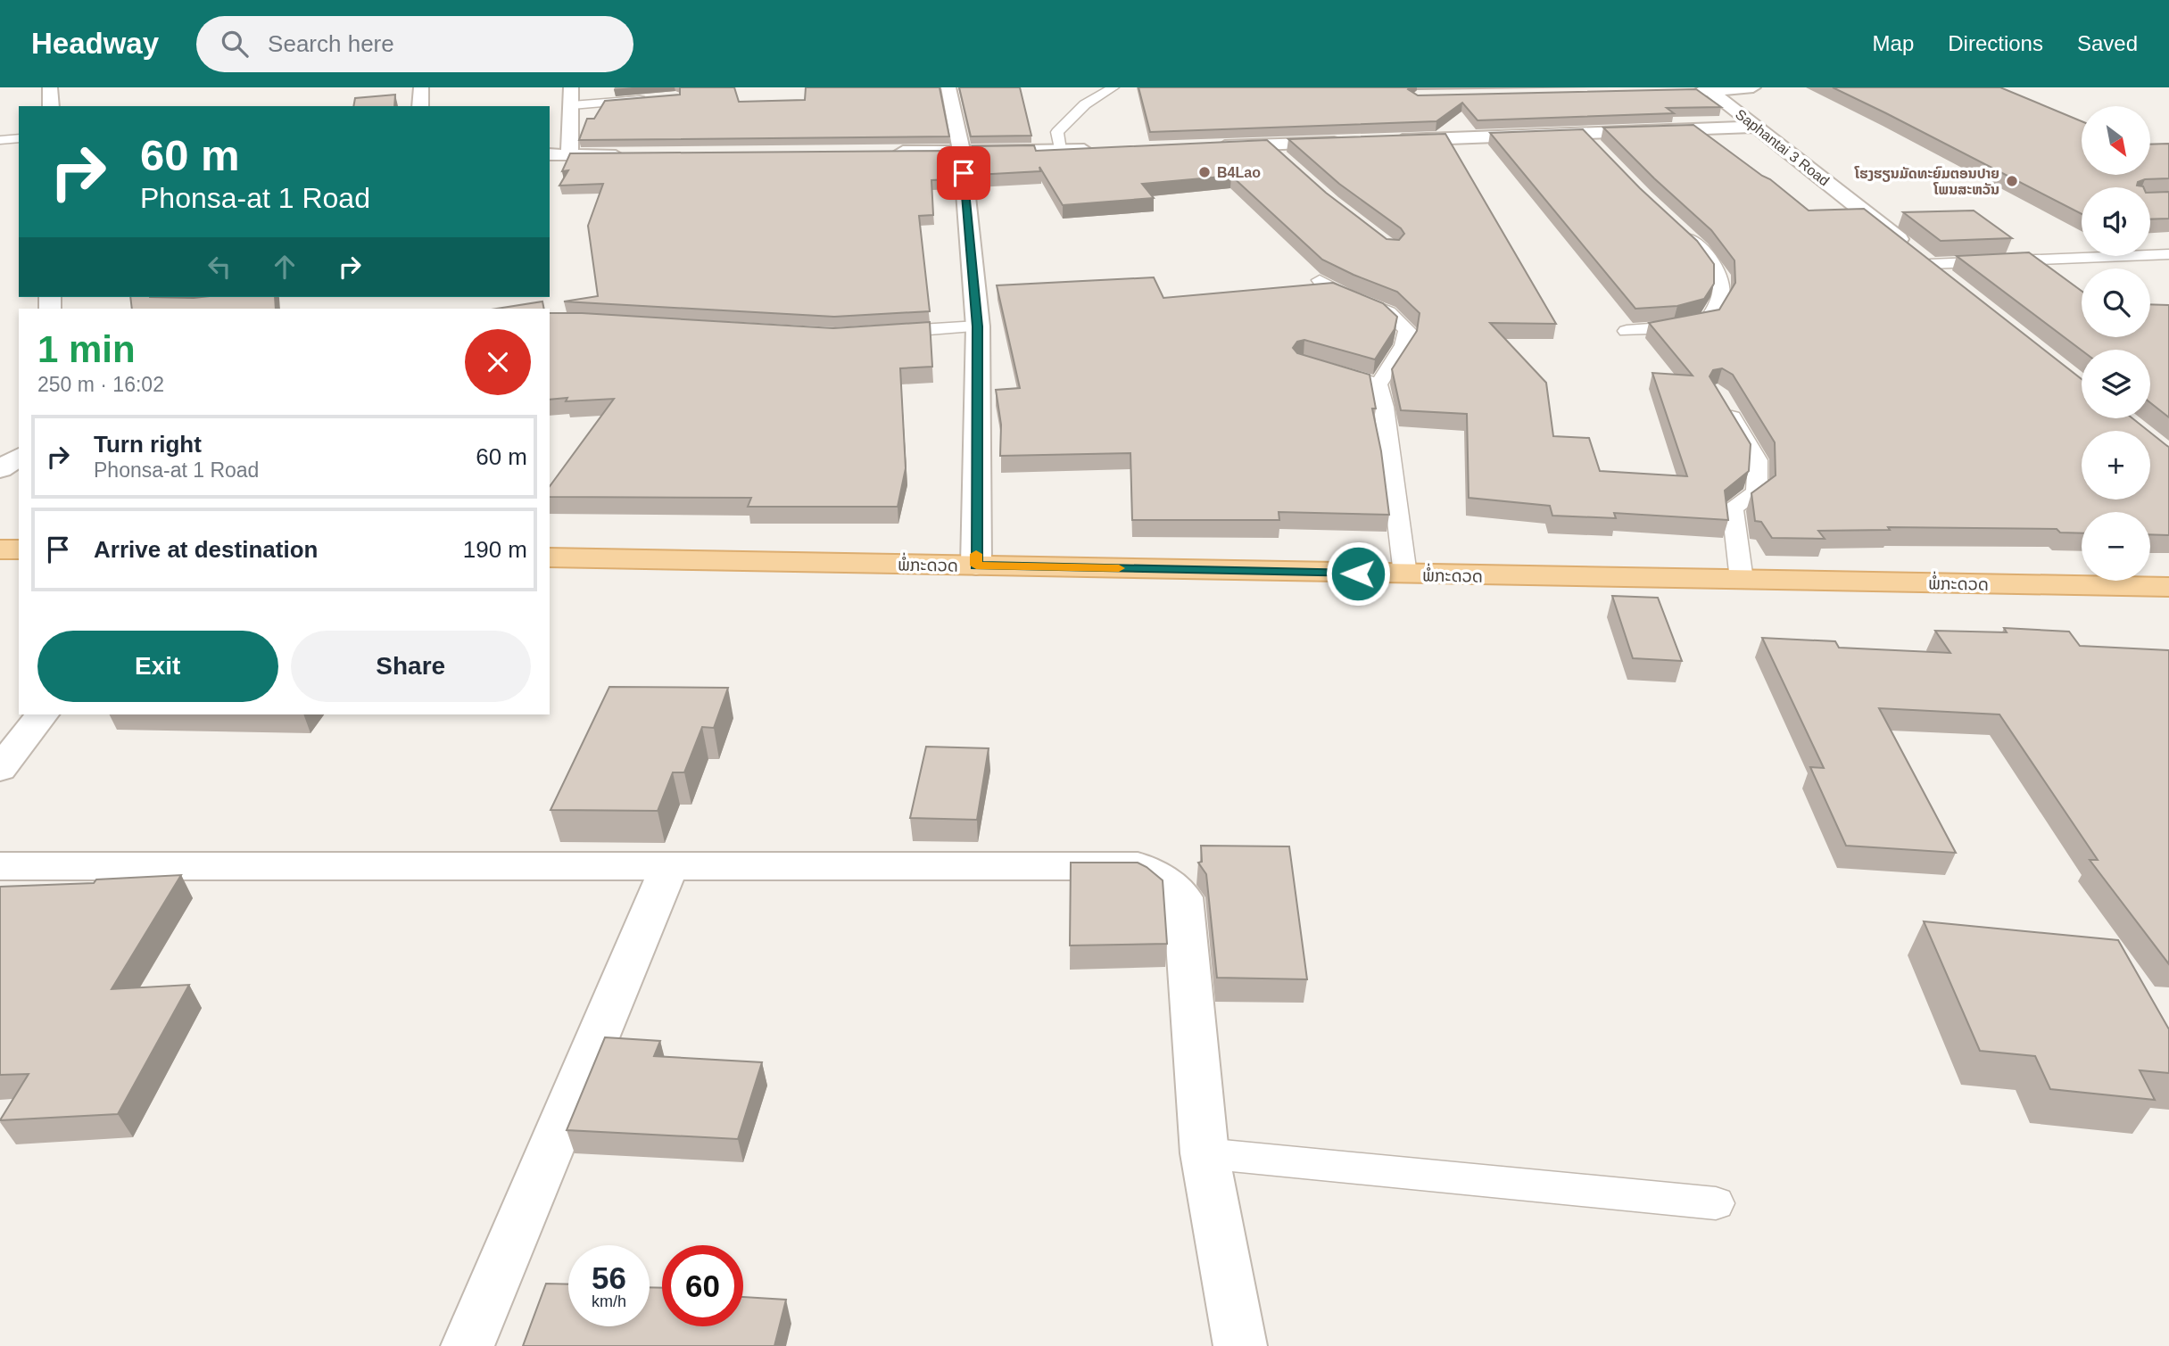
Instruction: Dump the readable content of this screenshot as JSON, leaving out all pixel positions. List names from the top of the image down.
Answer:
{
  "streets": {
    "main road": ["ພໍ່ກະດວດ"],
    "street": ["Saphantai 3 Road"]
  },
  "places": ["B4Lao", "ໂຮງຮຽນມັດທະຍົມຕອນປາຍ ໂພນສະຫວັນ"],
  "north": "bottom right",
  "page": {
    "header": "Headway",
    "search": "Search here",
    "nav": ["Map", "Directions", "Saved"],
    "map_buttons": ["+", "−"],
    "turn": ["60 m", "Phonsa-at 1 Road"],
    "heading": ["1 min", "250 m · 16:02"],
    "list": [
      {
        "name": "Turn right",
        "note": "Phonsa-at 1 Road",
        "value": "60 m"
      },
      {
        "name": "Arrive at destination",
        "value": "190 m"
      }
    ],
    "buttons": ["Exit", "Share"],
    "speed": "56 km/h",
    "limit": "60"
  }
}
